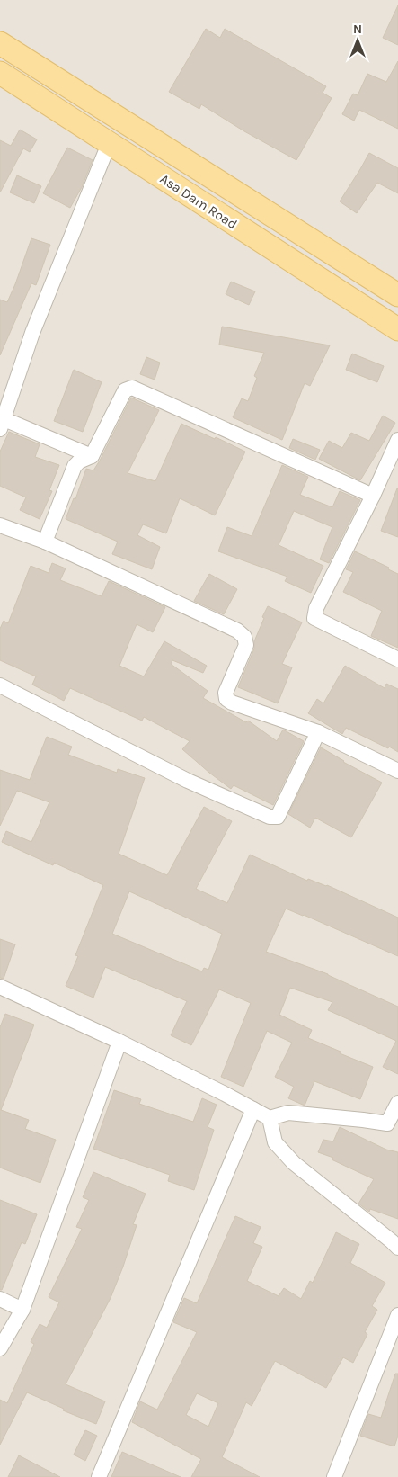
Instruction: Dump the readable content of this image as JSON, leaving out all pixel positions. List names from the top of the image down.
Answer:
{
  "streets": {
    "main road": ["Asa Dam Road"]
  },
  "north": "top"
}
